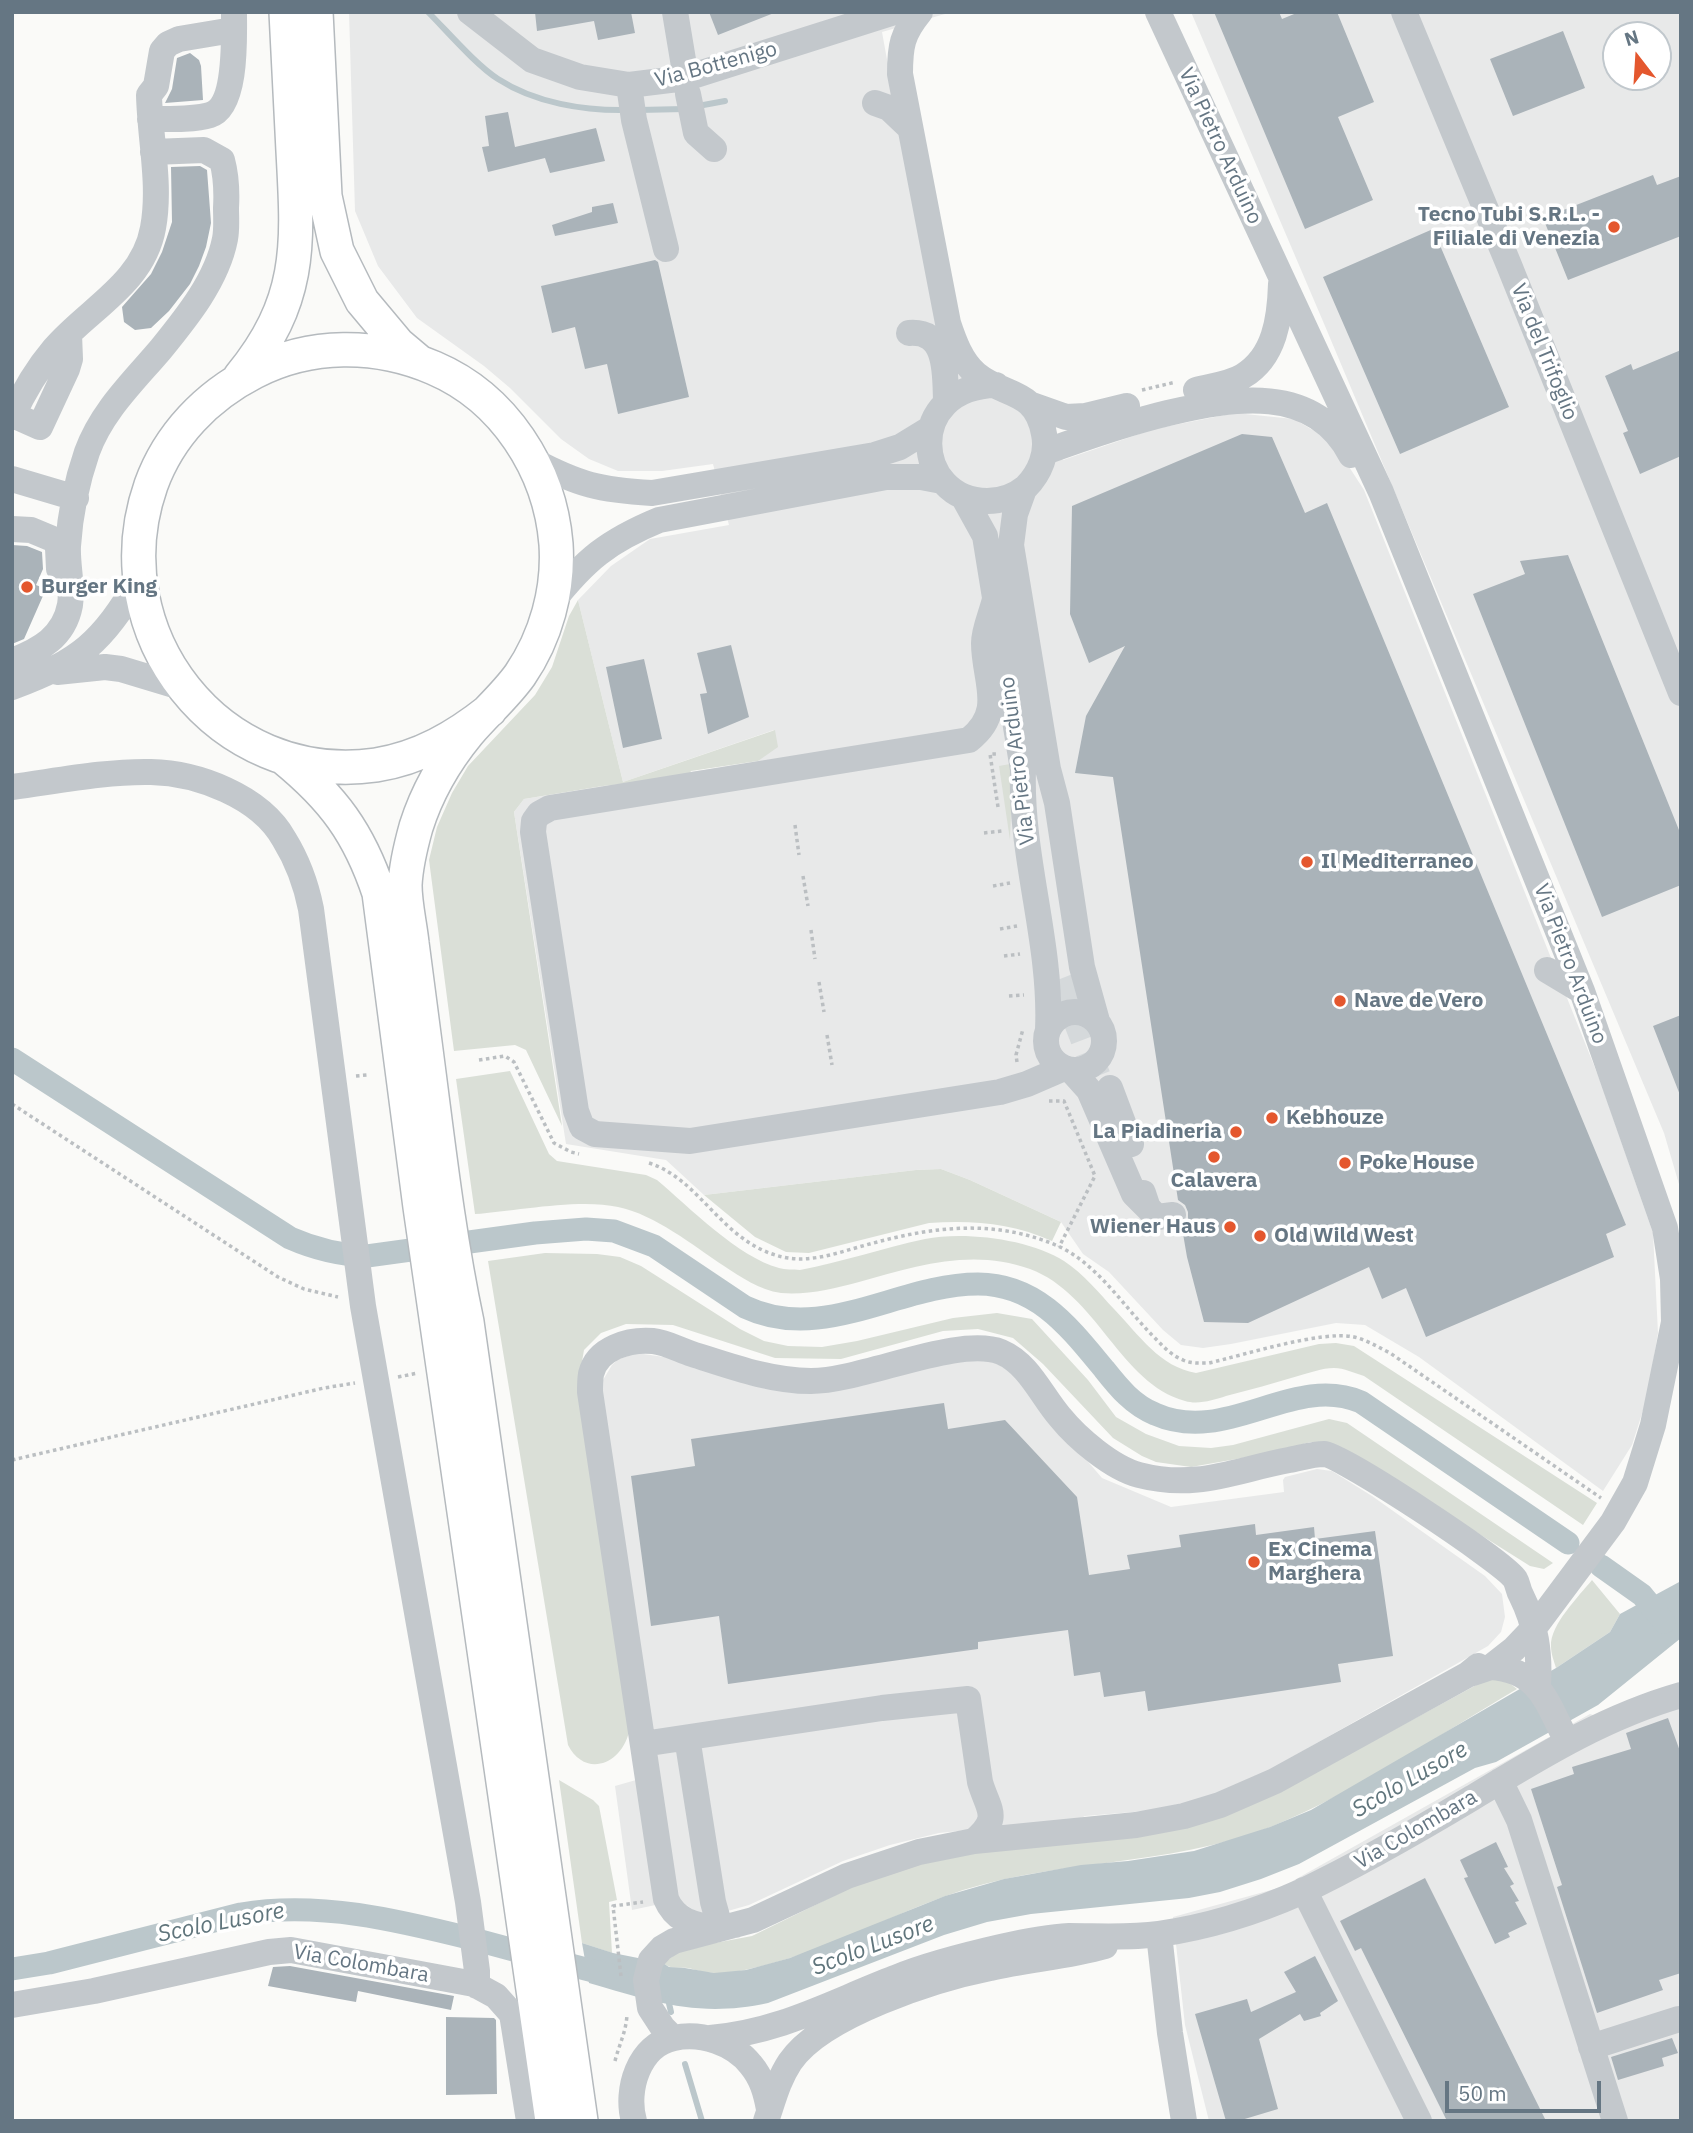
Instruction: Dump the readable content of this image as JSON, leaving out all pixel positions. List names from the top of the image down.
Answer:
{
  "streets": {
    "street": [
      "Via Bottenigo",
      "Via Pietro Arduino",
      "Via del Trifoglio",
      "Via Colombara"
    ]
  },
  "water": ["Scolo Lusore"],
  "places": [
    "Tecno Tubi S.R.L. - Filiale di Venezia",
    "Burger King",
    "Il Mediterraneo",
    "Nave de Vero",
    "Kebhouze",
    "La Piadineria",
    "Calavera",
    "Poke House",
    "Wiener Haus",
    "Old Wild West",
    "Ex Cinema Marghera"
  ],
  "scale_bar": "50 m",
  "north": "top"
}
